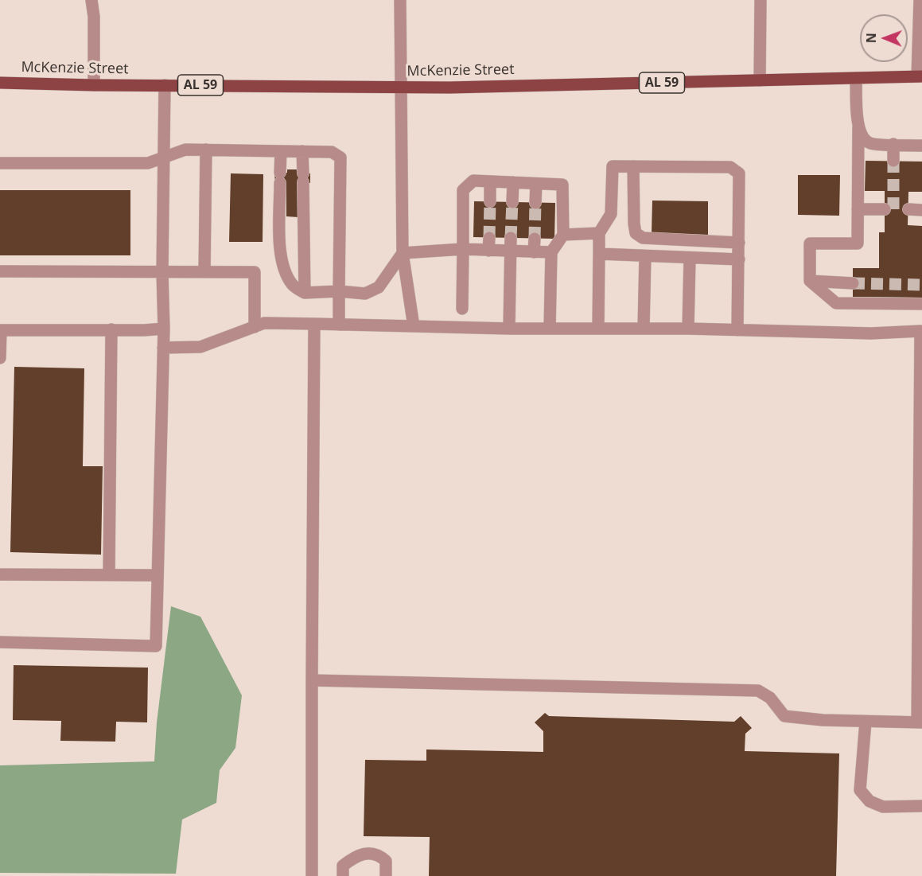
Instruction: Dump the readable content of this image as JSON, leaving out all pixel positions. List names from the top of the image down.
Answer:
{
  "streets": {
    "main road": ["McKenzie Street", "AL 59"]
  },
  "north": "left"
}
